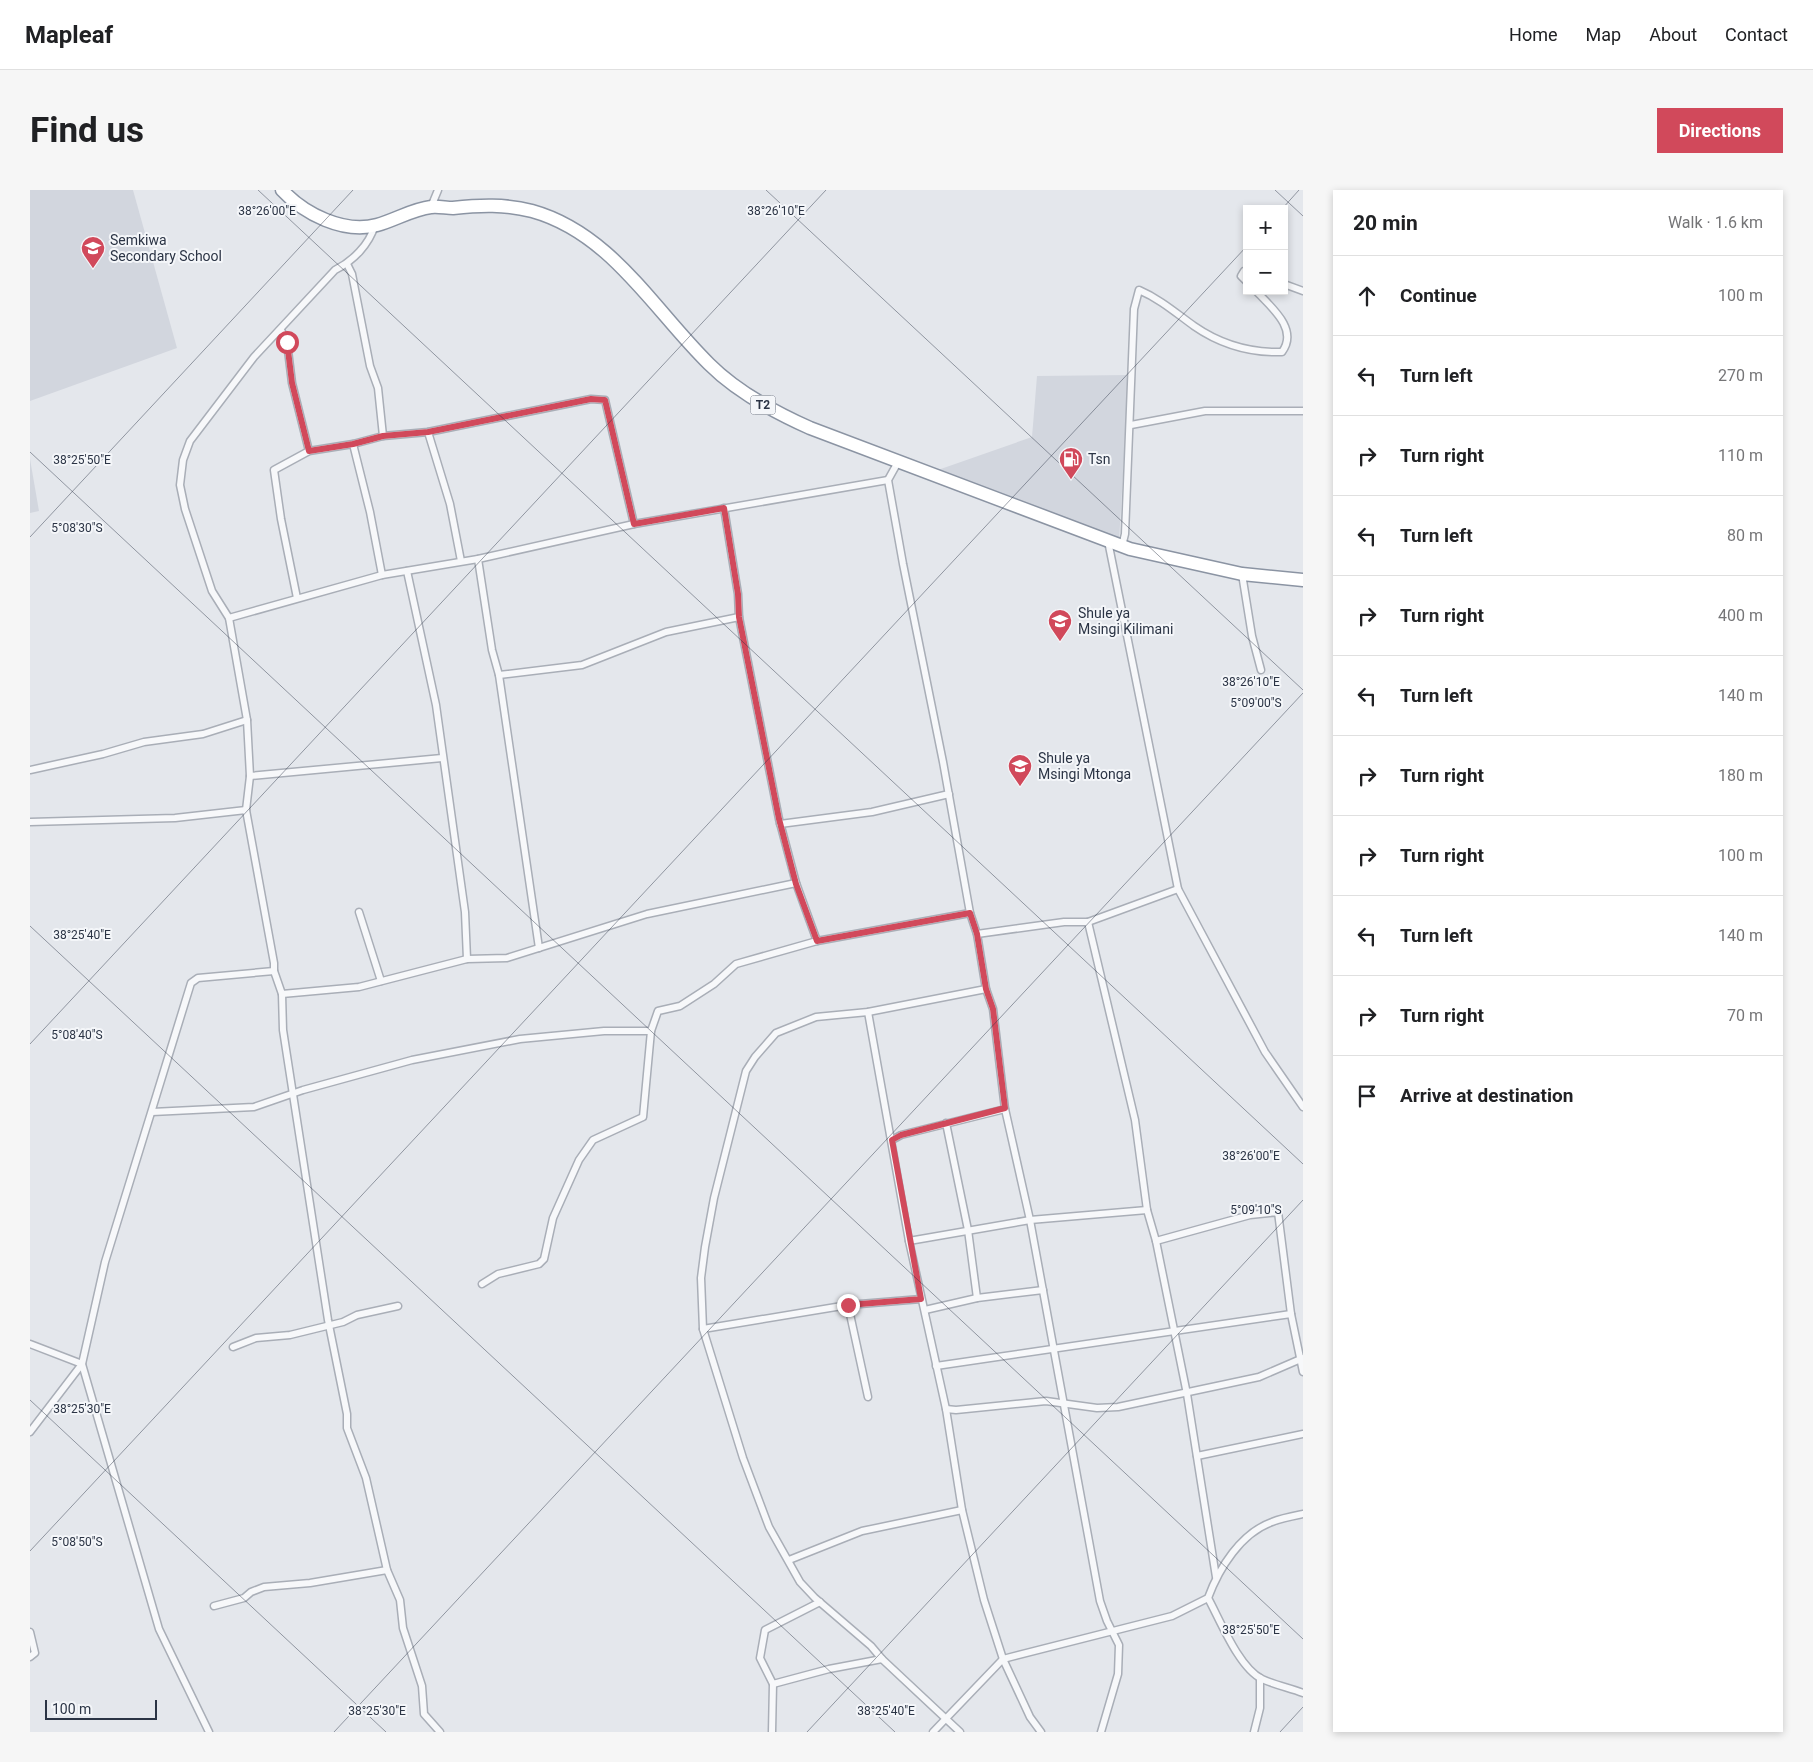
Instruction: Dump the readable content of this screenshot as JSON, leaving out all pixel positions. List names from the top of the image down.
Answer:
{
  "streets": {
    "highway": ["T2"]
  },
  "places": {
    "school or university": ["Semkiwa Secondary School", "Shule ya Msingi Kilimani", "Shule ya Msingi Mtonga"],
    "fuel station": ["Tsn"]
  },
  "scale_bar": "100 m",
  "page": {
    "header": "Mapleaf",
    "nav": [
      "Home",
      "Map",
      "About",
      "Contact"
    ],
    "buttons": "Directions",
    "title": "Find us",
    "heading": ["20 min", "Walk · 1.6 km"],
    "map_buttons": ["+", "−"],
    "list": [
      ["Continue", "100 m"],
      ["Turn left", "270 m"],
      ["Turn right", "110 m"],
      ["Turn left", "80 m"],
      ["Turn right", "400 m"],
      ["Turn left", "140 m"],
      ["Turn right", "180 m"],
      ["Turn right", "100 m"],
      ["Turn left", "140 m"],
      ["Turn right", "70 m"],
      "Arrive at destination"
    ],
    "scale": "100 m"
  },
  "coordinates": [
    "38°26'00\"E",
    "38°26'10\"E",
    "38°25'50\"E",
    "5°08'30\"S",
    "5°09'00\"S",
    "38°25'40\"E",
    "5°08'40\"S",
    "5°09'10\"S",
    "38°25'30\"E",
    "5°08'50\"S"
  ]
}
